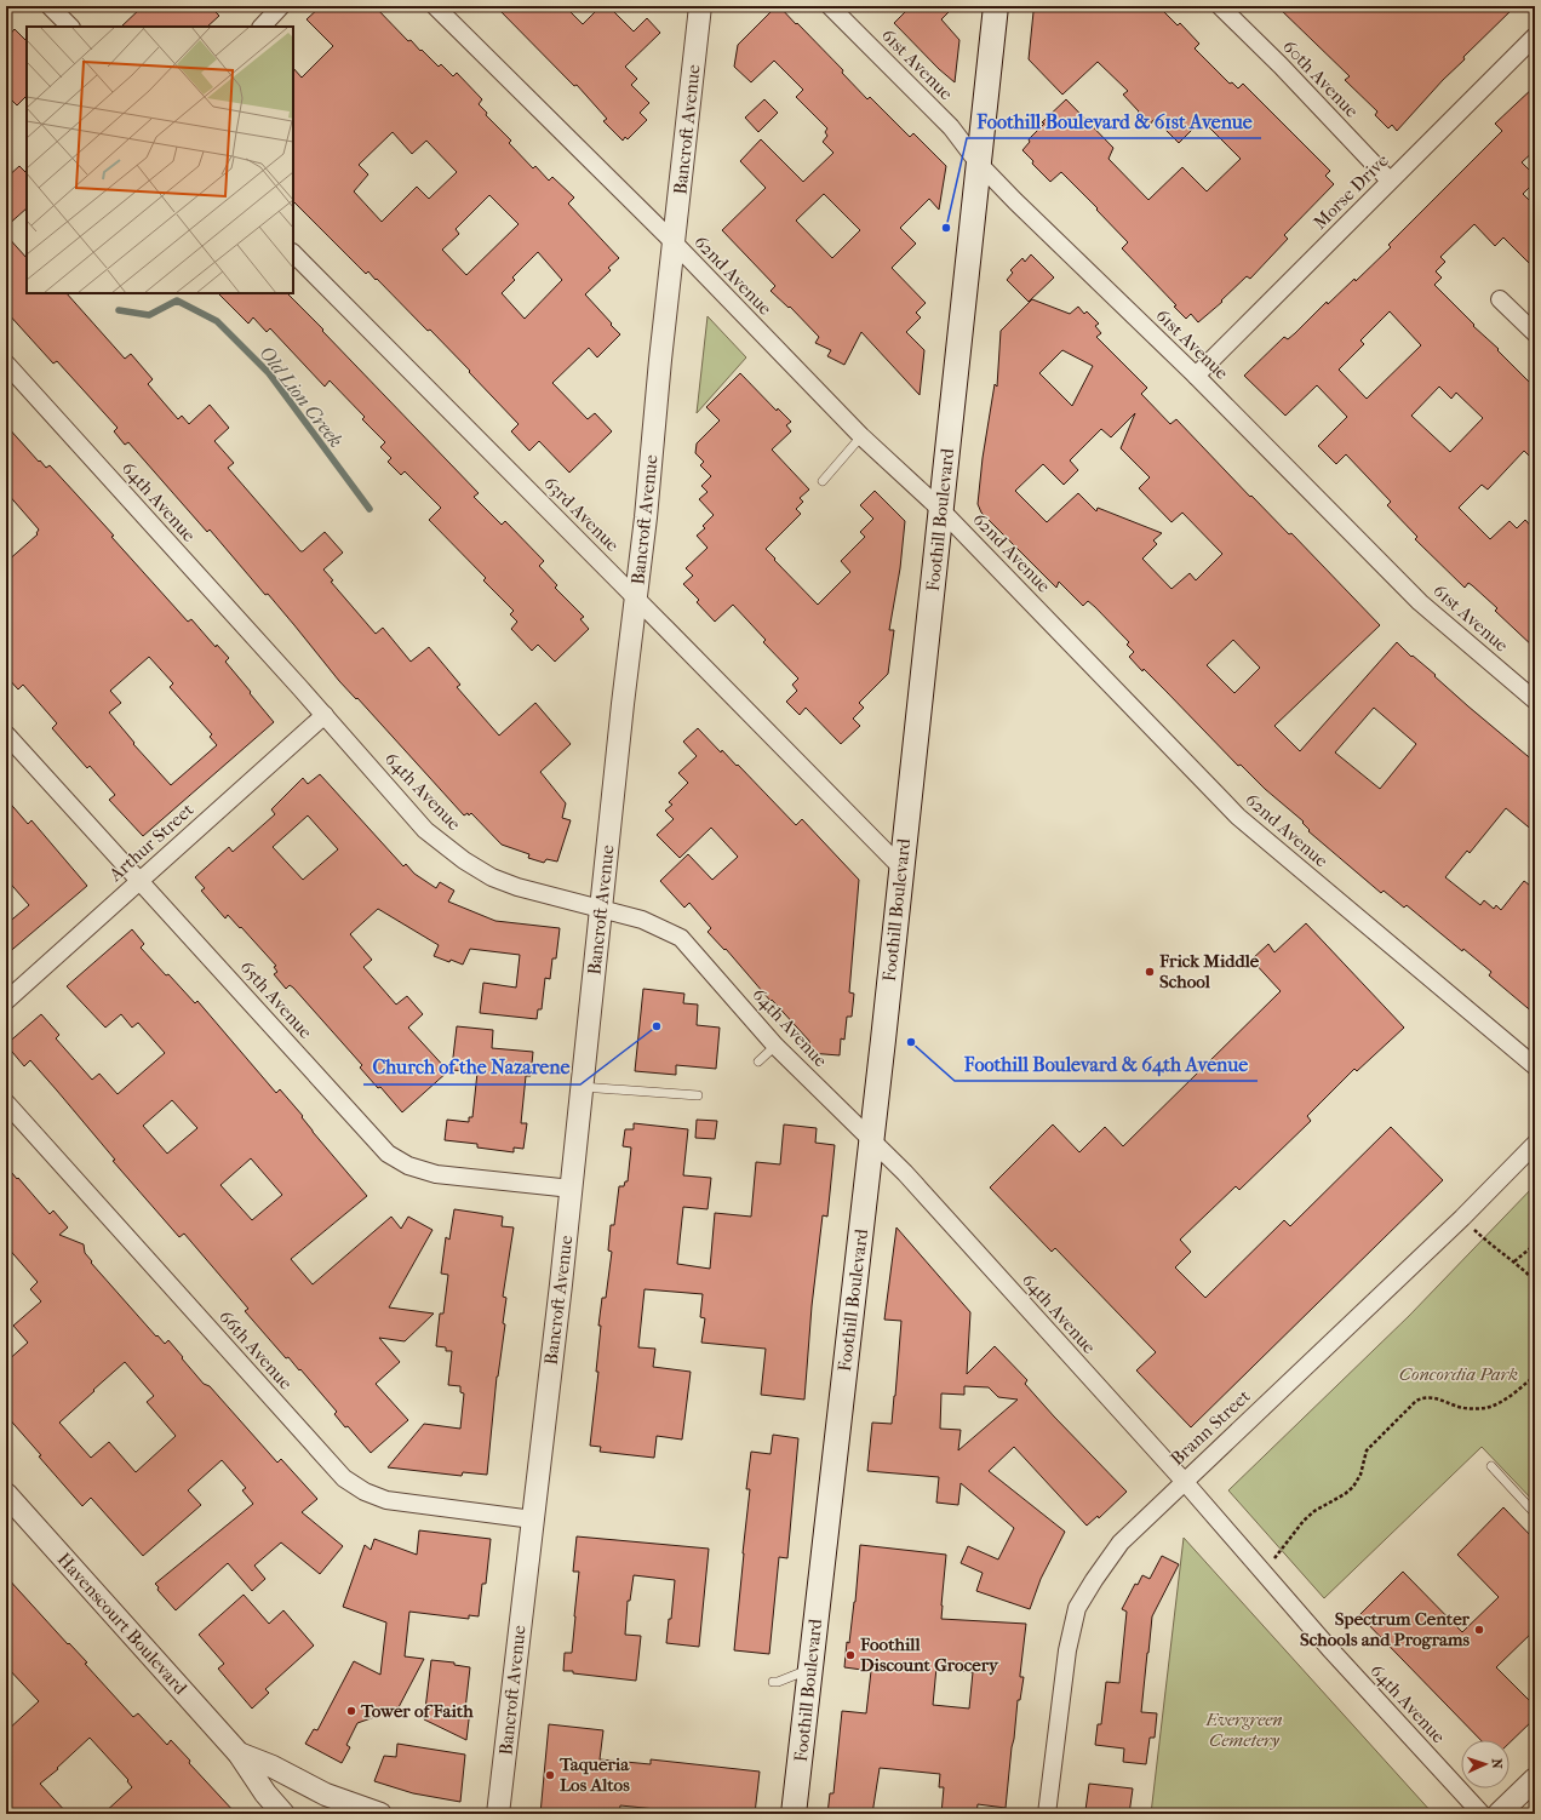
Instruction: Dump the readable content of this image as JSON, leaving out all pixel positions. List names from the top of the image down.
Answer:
{
  "streets": {
    "main road": ["Foothill Boulevard"],
    "street": [
      "61st Avenue",
      "60th Avenue",
      "Bancroft Avenue",
      "Morse Drive",
      "62nd Avenue",
      "64th Avenue",
      "63rd Avenue",
      "Arthur Street",
      "65th Avenue",
      "66th Avenue",
      "Brann Street",
      "Havenscourt Boulevard"
    ]
  },
  "crossings": [
    ["61st Avenue", "Morse Drive"],
    ["61st Avenue", "Foothill Boulevard"],
    ["60th Avenue", "Morse Drive"],
    ["Bancroft Avenue", "62nd Avenue"],
    ["Bancroft Avenue", "64th Avenue"],
    ["Bancroft Avenue", "63rd Avenue"],
    ["Bancroft Avenue", "65th Avenue"],
    ["Bancroft Avenue", "66th Avenue"],
    ["62nd Avenue", "Foothill Boulevard"],
    ["64th Avenue", "Foothill Boulevard"],
    ["64th Avenue", "Arthur Street"],
    ["64th Avenue", "Brann Street"],
    ["63rd Avenue", "Foothill Boulevard"],
    ["Arthur Street", "65th Avenue"]
  ],
  "water": ["Old Lion Creek"],
  "parks": ["Concordia Park", "Evergreen Cemetery"],
  "places": [
    "Foothill Boulevard & 61st Avenue",
    "Frick Middle School",
    "Church of the Nazarene",
    "Foothill Boulevard & 64th Avenue",
    "Spectrum Center Schools and Programs",
    "Foothill Discount Grocery",
    "Tower of Faith",
    "Taqueria Los Altos"
  ],
  "north": "right"
}
